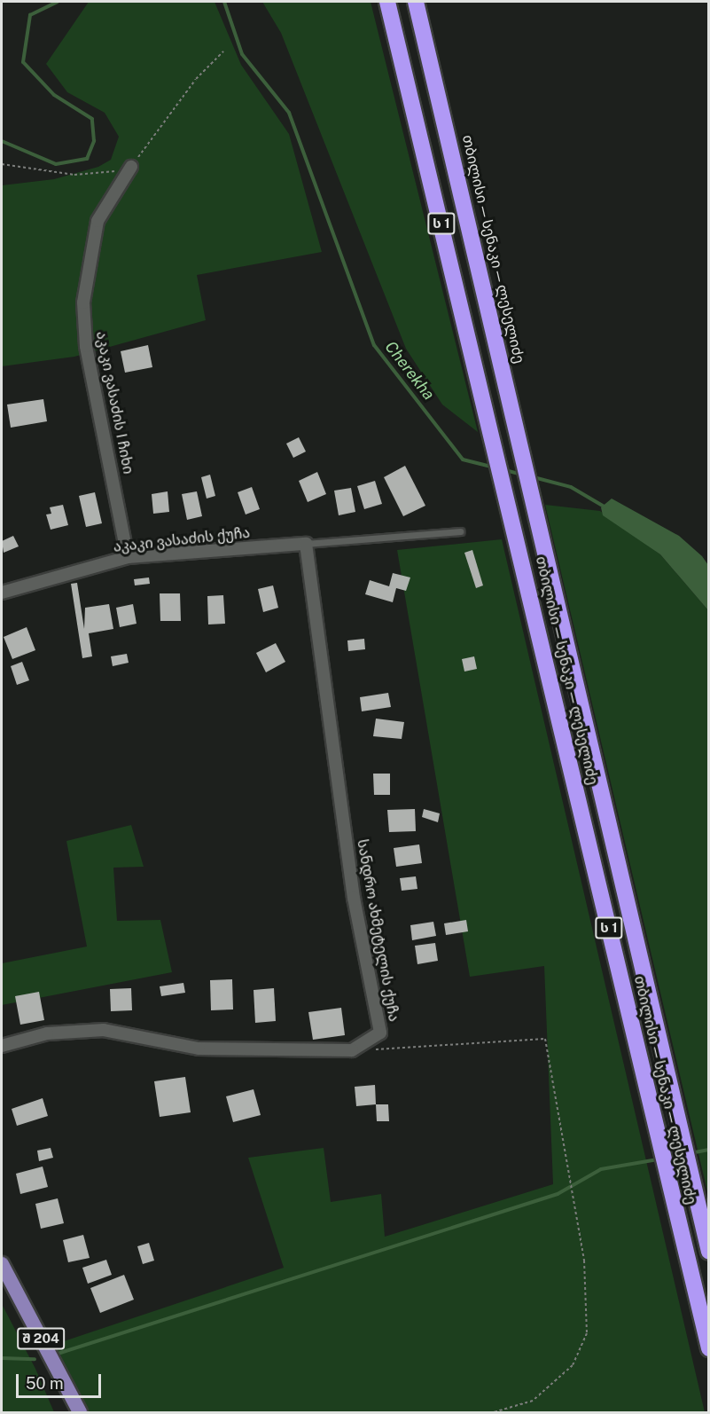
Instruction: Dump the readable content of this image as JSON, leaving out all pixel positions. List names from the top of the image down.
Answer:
{
  "streets": {
    "highway": ["ს 1", "თბილისი — სენაკი — ლესელიძე"],
    "main road": ["შ 204"],
    "street": ["აკაკი ვასაძის I ჩიხი", "აკაკი ვასაძის ქუჩა", "სანდრო ახმეტელის ქუჩა"]
  },
  "crossings": [
    ["აკაკი ვასაძის I ჩიხი", "აკაკი ვასაძის ქუჩა"],
    ["აკაკი ვასაძის ქუჩა", "სანდრო ახმეტელის ქუჩა"]
  ],
  "water": ["Cherekha"],
  "scale_bar": "50 m"
}
